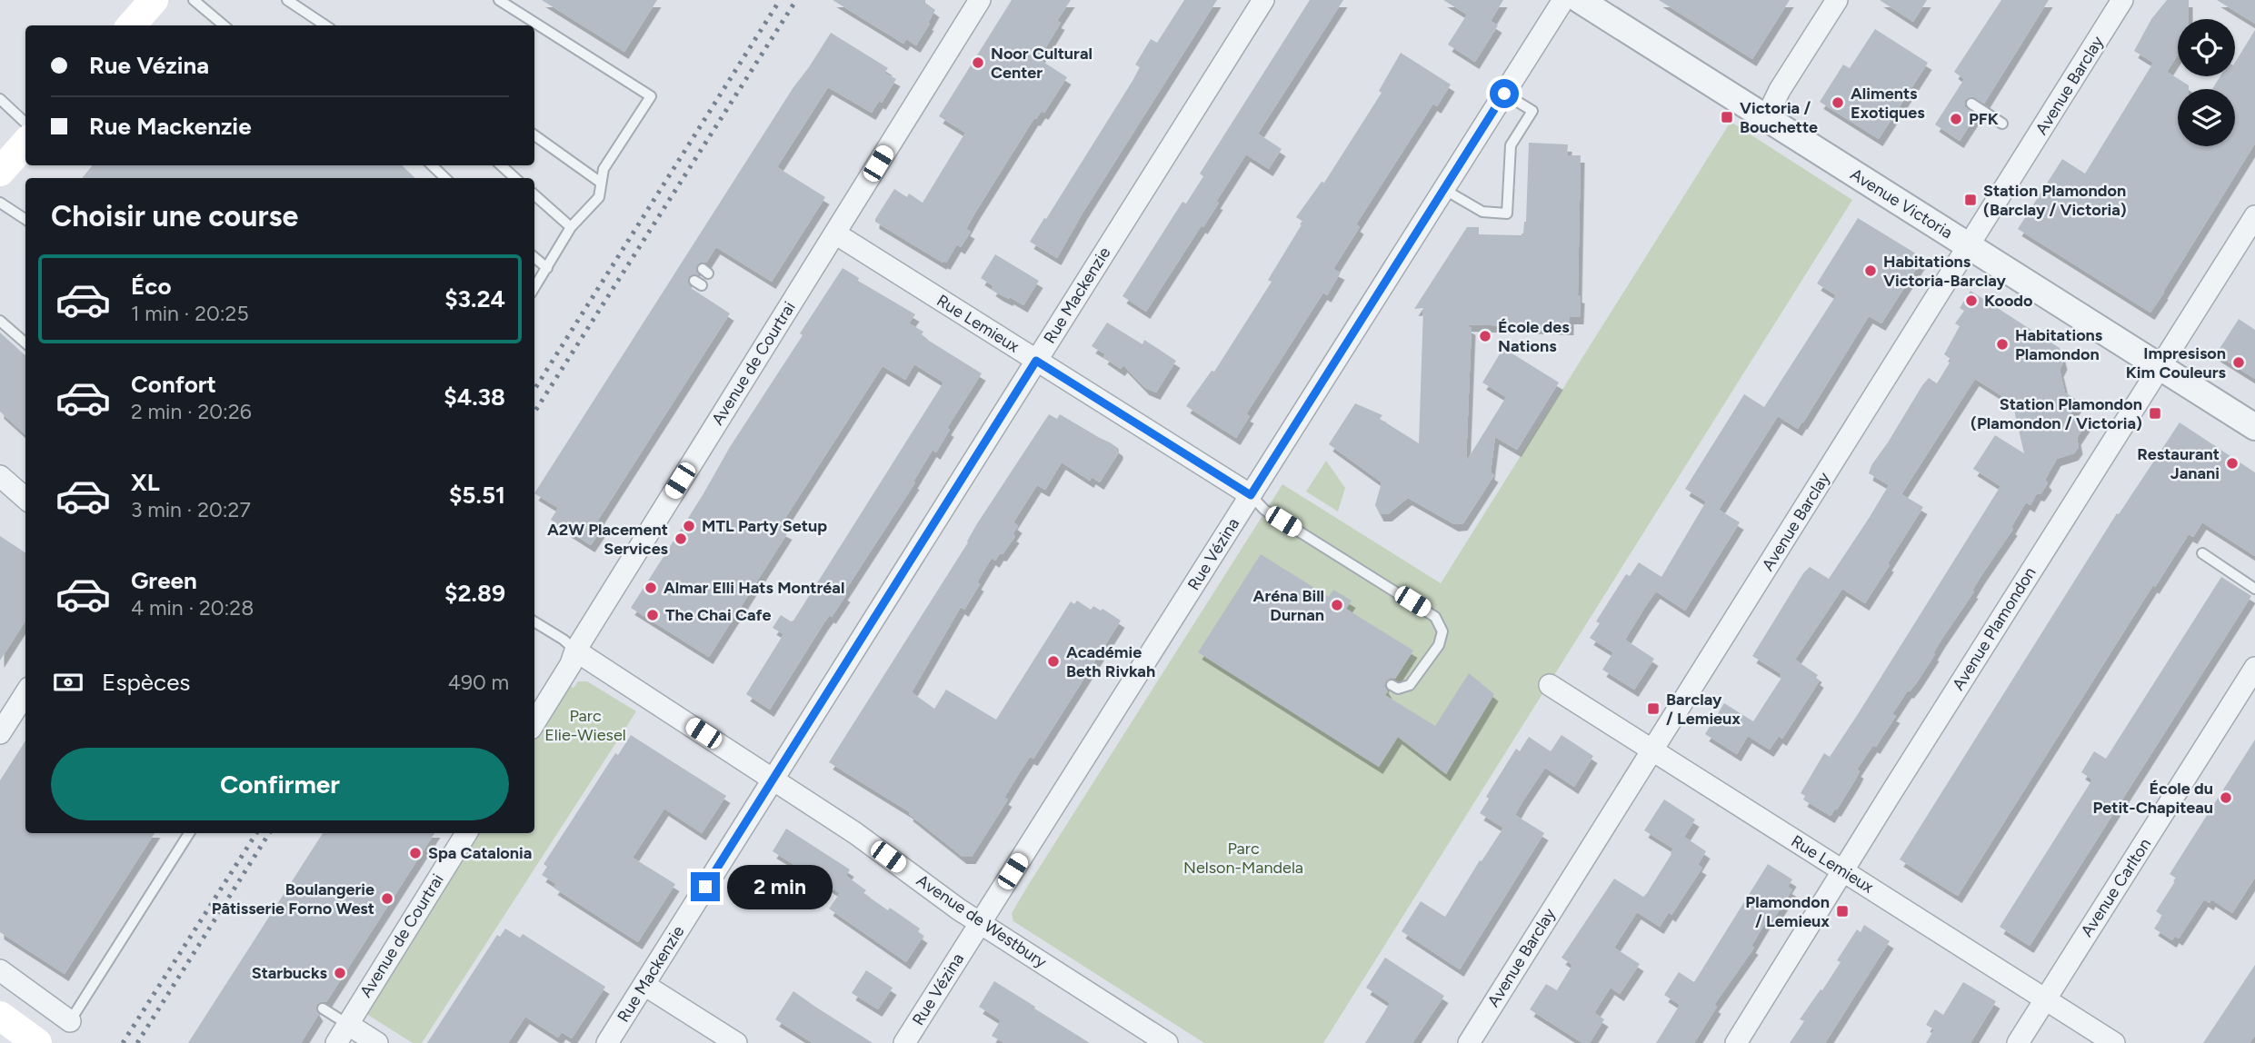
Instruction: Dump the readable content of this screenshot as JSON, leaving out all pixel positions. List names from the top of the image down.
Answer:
{
  "streets": {
    "street": [
      "Avenue Barclay",
      "Avenue Victoria",
      "Rue Mackenzie",
      "Rue Lemieux",
      "Avenue de Courtrai",
      "Rue Vézina",
      "Avenue Plamondon",
      "Avenue Carlton",
      "Avenue de Westbury"
    ]
  },
  "crossings": [
    ["Avenue Barclay", "Avenue Victoria"],
    ["Avenue Barclay", "Rue Lemieux"],
    ["Avenue Victoria", "Avenue Plamondon"],
    ["Rue Mackenzie", "Rue Lemieux"],
    ["Rue Mackenzie", "Avenue de Westbury"],
    ["Rue Lemieux", "Avenue de Courtrai"],
    ["Rue Lemieux", "Rue Vézina"],
    ["Rue Lemieux", "Avenue Plamondon"],
    ["Rue Lemieux", "Avenue Carlton"],
    ["Avenue de Courtrai", "Avenue de Westbury"],
    ["Rue Vézina", "Avenue de Westbury"]
  ],
  "parks": ["Parc Elie-Wiesel", "Parc Nelson-Mandela"],
  "places": {
    "other": [
      "Noor Cultural Center",
      "Aliments Exotiques",
      "PFK",
      "Habitations Victoria-Barclay",
      "Koodo",
      "École des Nations",
      "Habitations Plamondon",
      "Impresison Kim Couleurs",
      "Restaurant Janani",
      "MTL Party Setup",
      "A2W Placement Services",
      "Almar Elli Hats Montréal",
      "Aréna Bill Durnan",
      "The Chai Cafe",
      "Académie Beth Rivkah",
      "École du Petit-Chapiteau",
      "Spa Catalonia",
      "Boulangerie Pâtisserie Forno West",
      "Starbucks"
    ],
    "transit": [
      "Victoria / Bouchette",
      "Station Plamondon (Barclay / Victoria)",
      "Station Plamondon (Plamondon / Victoria)",
      "Barclay / Lemieux",
      "Plamondon / Lemieux"
    ]
  },
  "page": {
    "banner": ["Rue Vézina", "Rue Mackenzie"],
    "heading": "Choisir une course",
    "list": [
      {
        "name": "Éco",
        "note": "1 min · 20:25",
        "value": "$3.24"
      },
      {
        "name": "Confort",
        "note": "2 min · 20:26",
        "value": "$4.38"
      },
      {
        "name": "XL",
        "note": "3 min · 20:27",
        "value": "$5.51"
      },
      {
        "name": "Green",
        "note": "4 min · 20:28",
        "value": "$2.89"
      }
    ],
    "pay": ["Espèces", "490 m"],
    "buttons": "Confirmer",
    "bubble": "2 min"
  }
}
